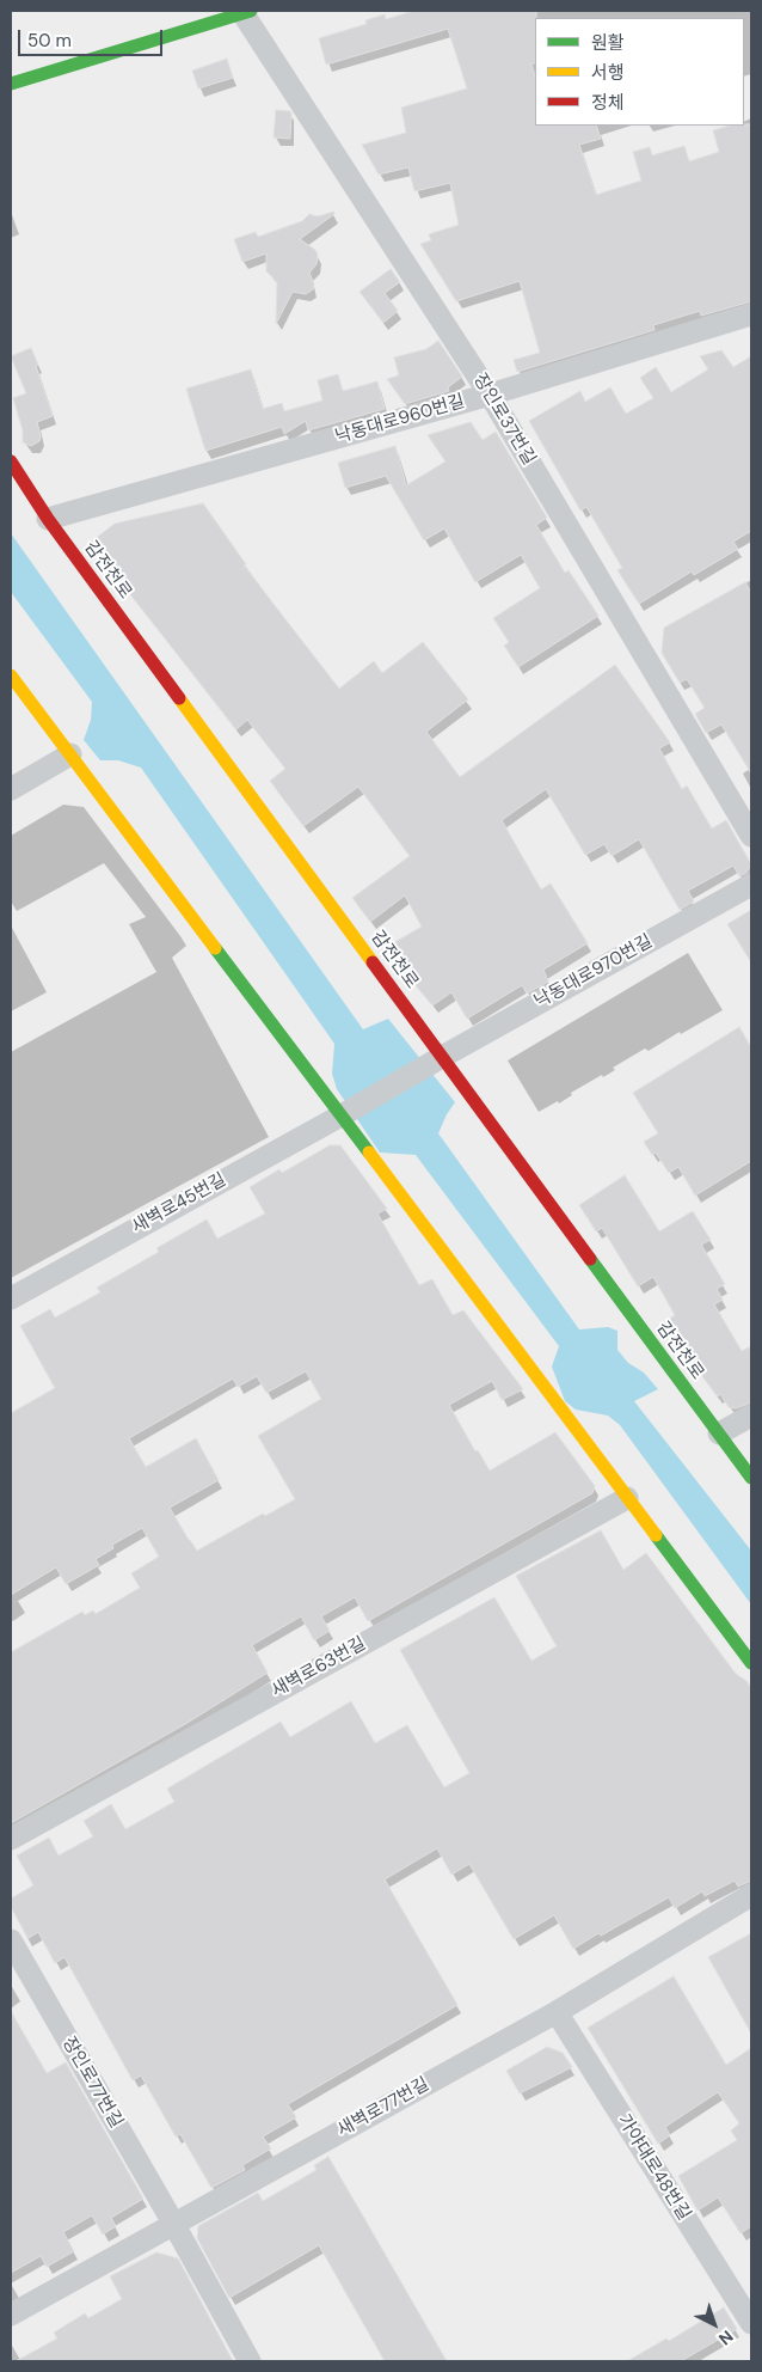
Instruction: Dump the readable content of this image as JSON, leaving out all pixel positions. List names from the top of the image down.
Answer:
{
  "streets": {
    "street": [
      "낙동대로960번길",
      "장인로37번길",
      "감전천로",
      "낙동대로970번길",
      "새벽로45번길",
      "새벽로63번길",
      "장인로77번길",
      "새벽로77번길",
      "가야대로48번길"
    ]
  },
  "crossings": [
    ["낙동대로960번길", "장인로37번길"],
    ["낙동대로960번길", "감전천로"],
    ["감전천로", "낙동대로970번길"],
    ["낙동대로970번길", "새벽로45번길"],
    ["장인로77번길", "새벽로77번길"],
    ["새벽로77번길", "가야대로48번길"]
  ],
  "legend": ["원활", "서행", "정체"],
  "scale_bar": "50 m",
  "north": "bottom right"
}
